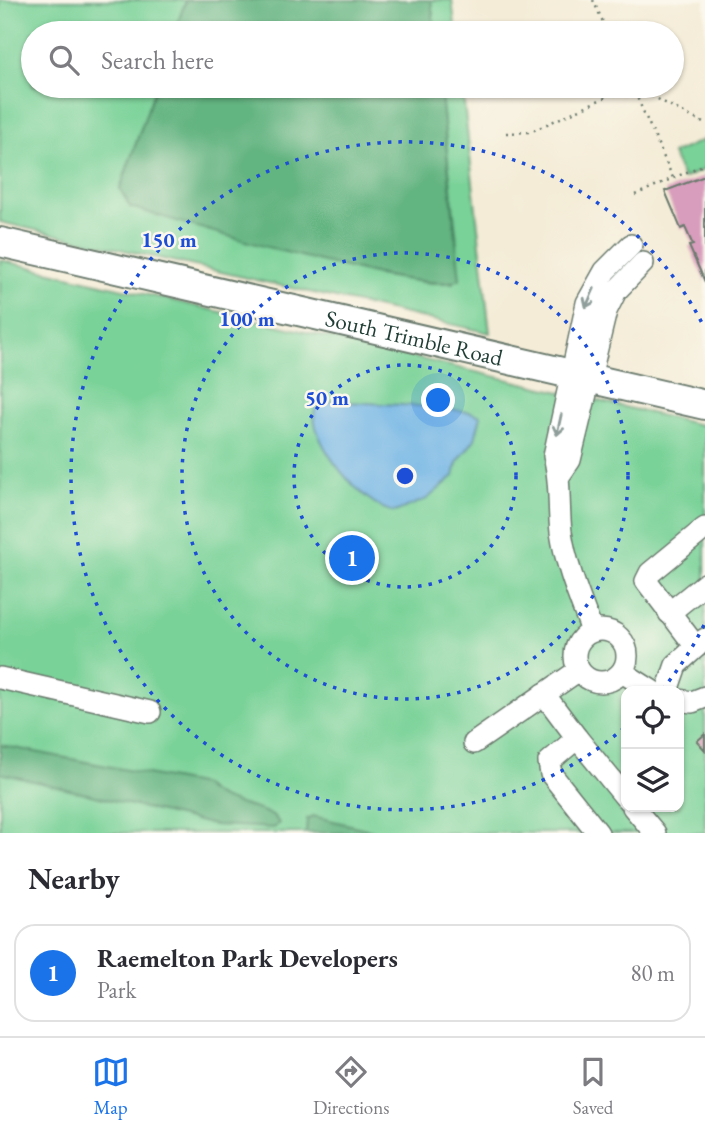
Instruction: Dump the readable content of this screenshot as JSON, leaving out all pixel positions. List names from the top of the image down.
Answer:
{
  "streets": {
    "main road": ["South Trimble Road"]
  },
  "page": {
    "search": "Search here",
    "pins": "1",
    "heading": "Nearby",
    "list": [
      {
        "mark": "1",
        "name": "Raemelton Park Developers",
        "note": "Park",
        "value": "80 m"
      }
    ],
    "nav": ["Map", "Directions", "Saved"]
  },
  "rings": ["150 m", "100 m", "50 m"]
}
